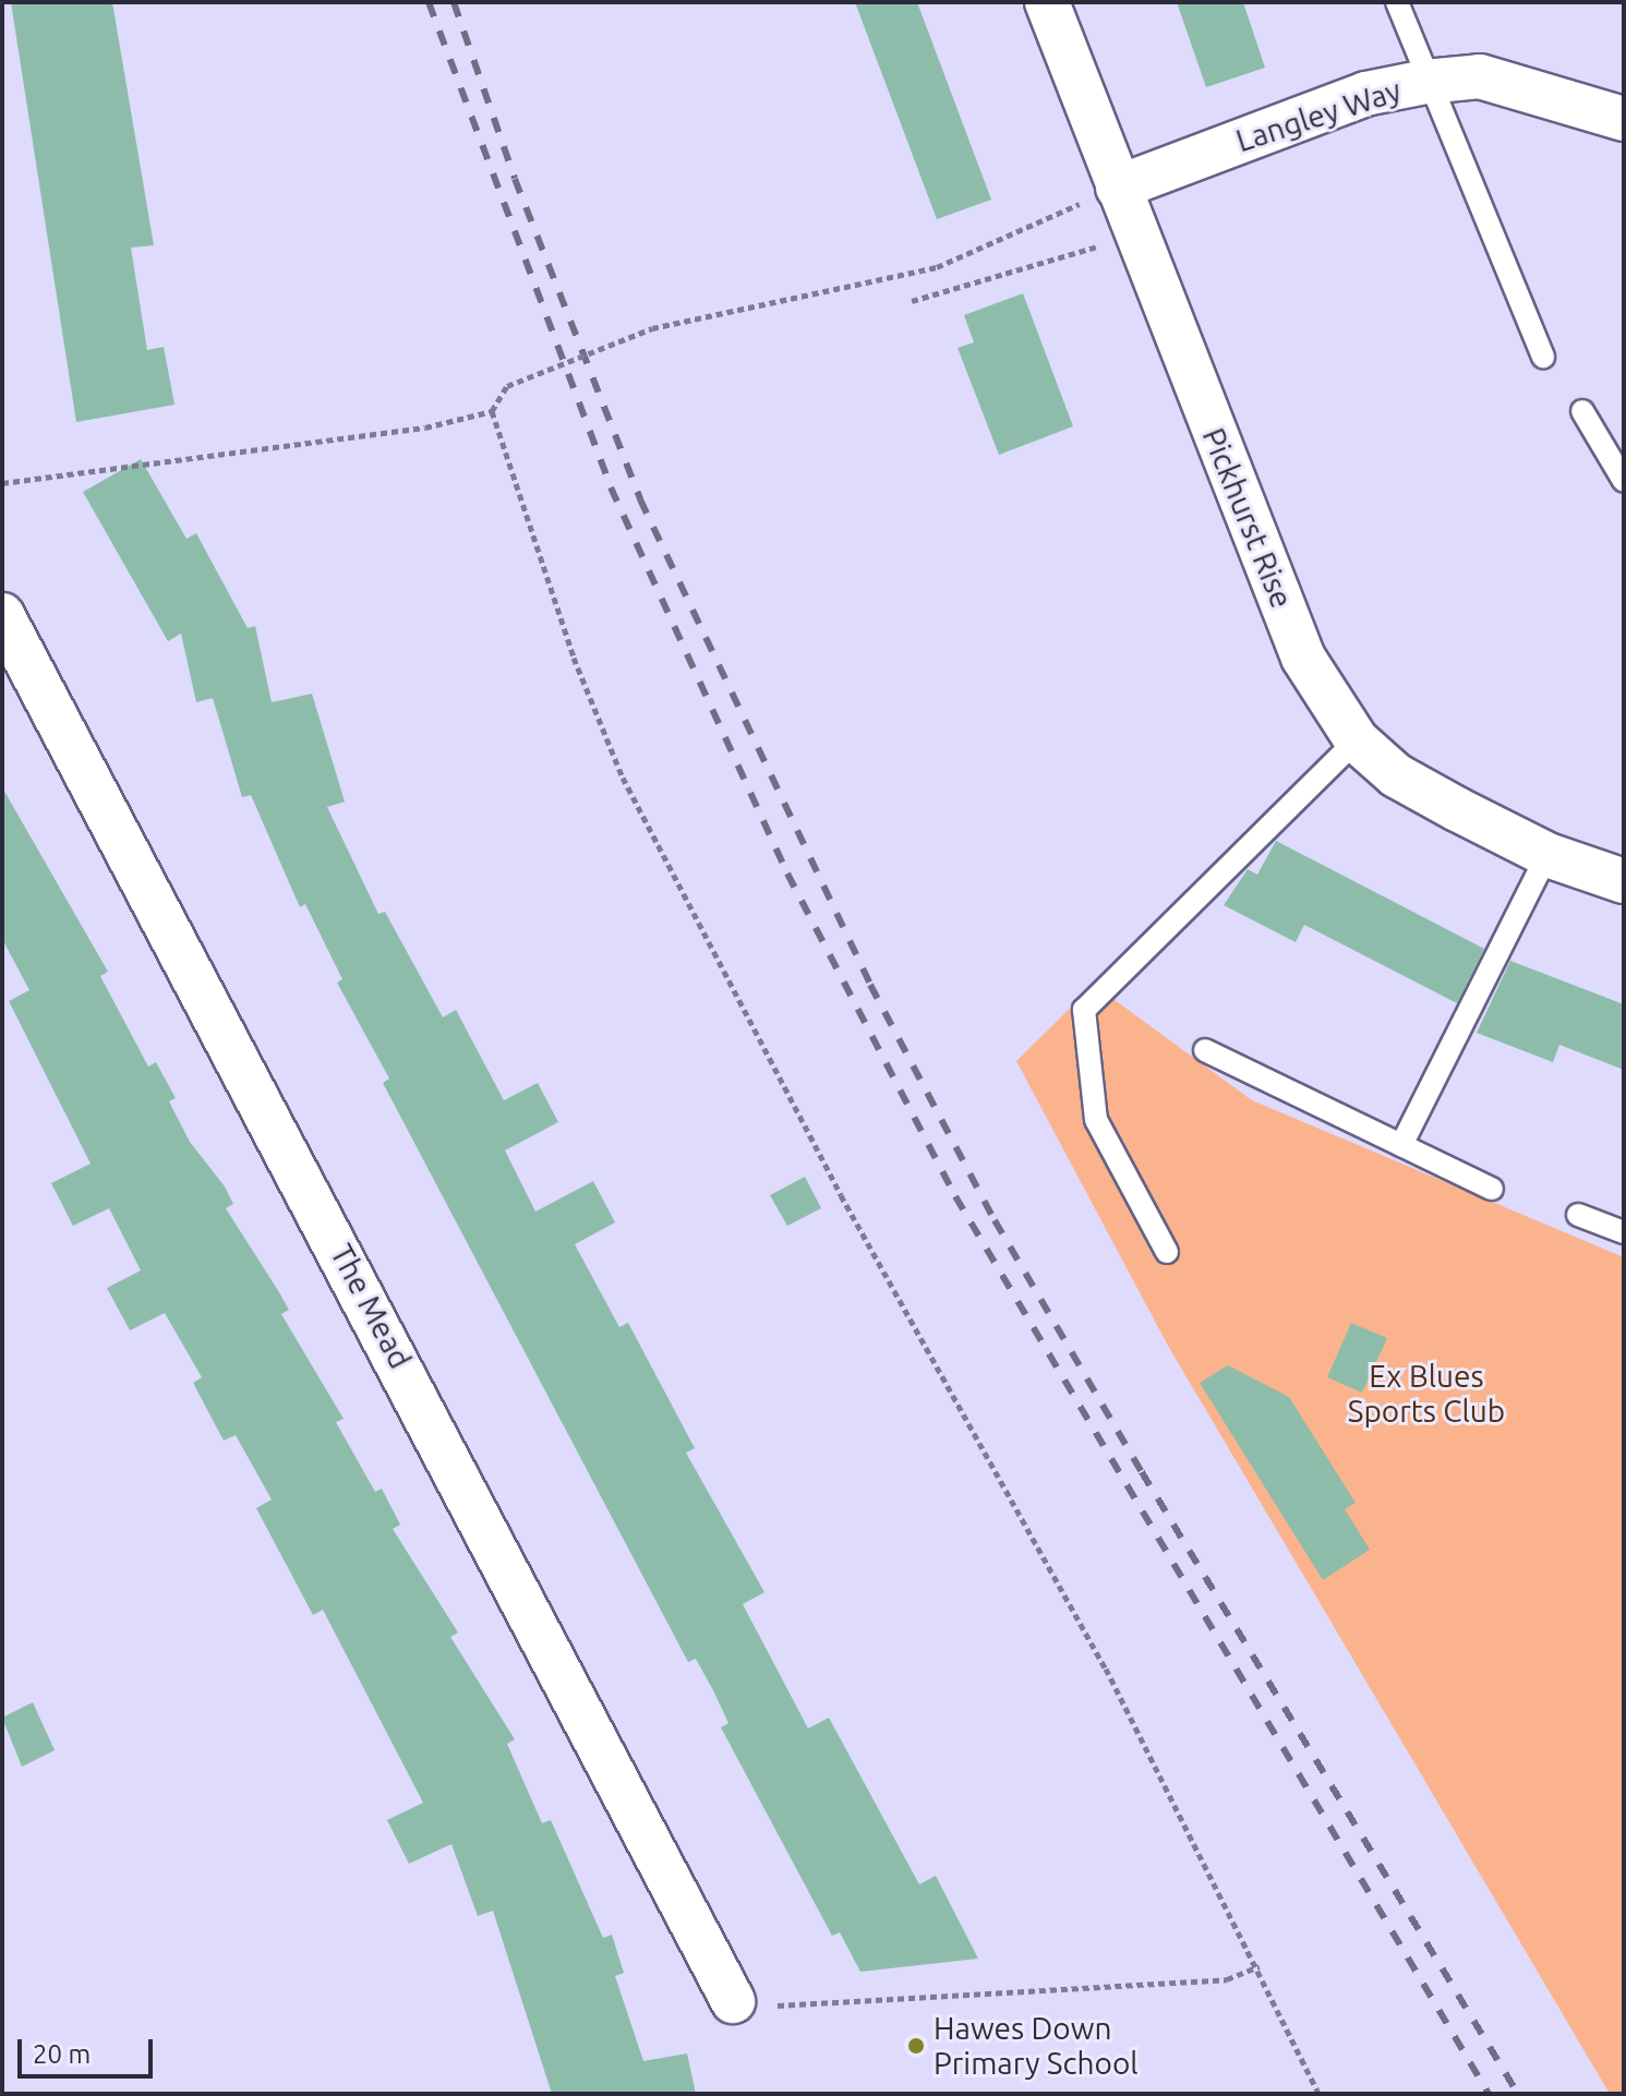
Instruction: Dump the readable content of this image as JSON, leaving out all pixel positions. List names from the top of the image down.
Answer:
{
  "streets": {
    "street": ["Langley Way", "Pickhurst Rise", "The Mead"]
  },
  "crossings": [
    ["Langley Way", "Pickhurst Rise"]
  ],
  "parks": ["Ex Blues Sports Club"],
  "places": ["Hawes Down Primary School"],
  "scale_bar": "20 m"
}
